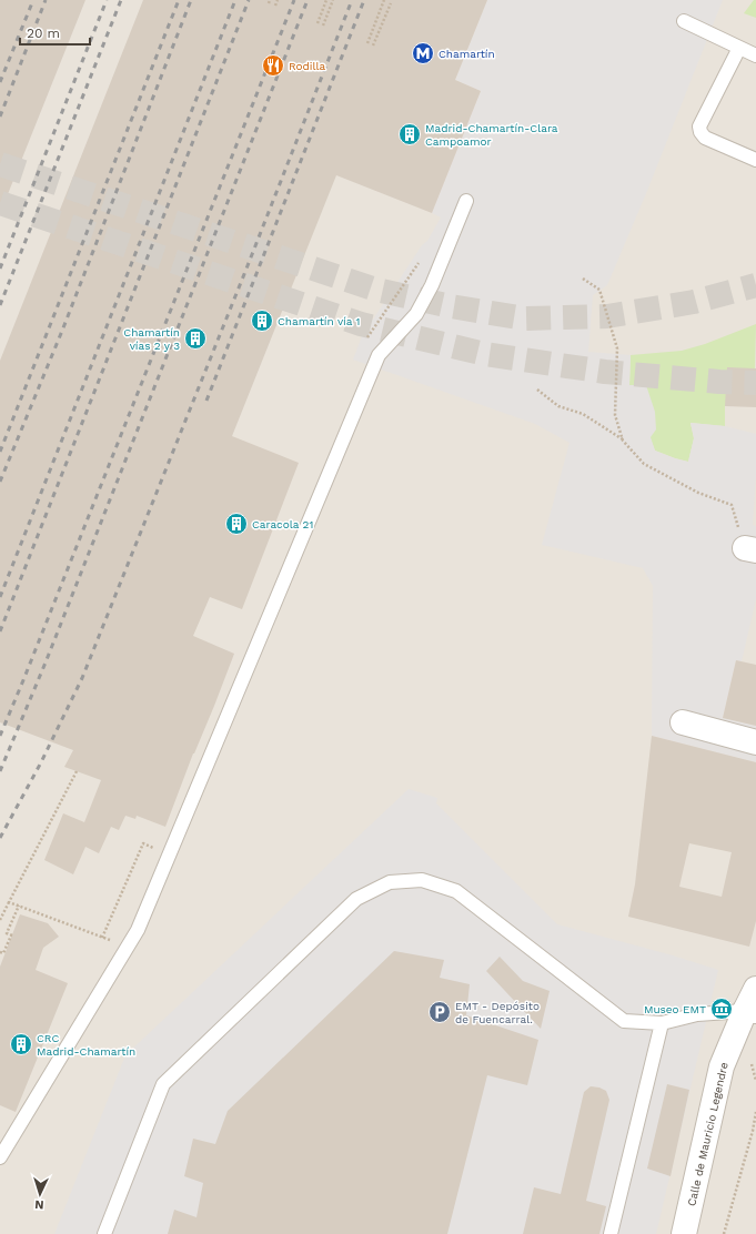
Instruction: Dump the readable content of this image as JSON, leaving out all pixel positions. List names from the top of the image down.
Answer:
{
  "streets": {
    "street": ["Calle de Mauricio Legendre"]
  },
  "places": {
    "metro station": ["Chamartín"],
    "restaurant": ["Rodilla"],
    "building": [
      "Madrid-Chamartín-Clara Campoamor",
      "Chamartín vía 1",
      "Chamartín vías 2 y 3",
      "Caracola 21",
      "CRC Madrid-Chamartín"
    ],
    "museum": ["Museo EMT"],
    "parking": ["EMT - Depósito de Fuencarral."]
  },
  "scale_bar": "20 m",
  "north": "bottom"
}
